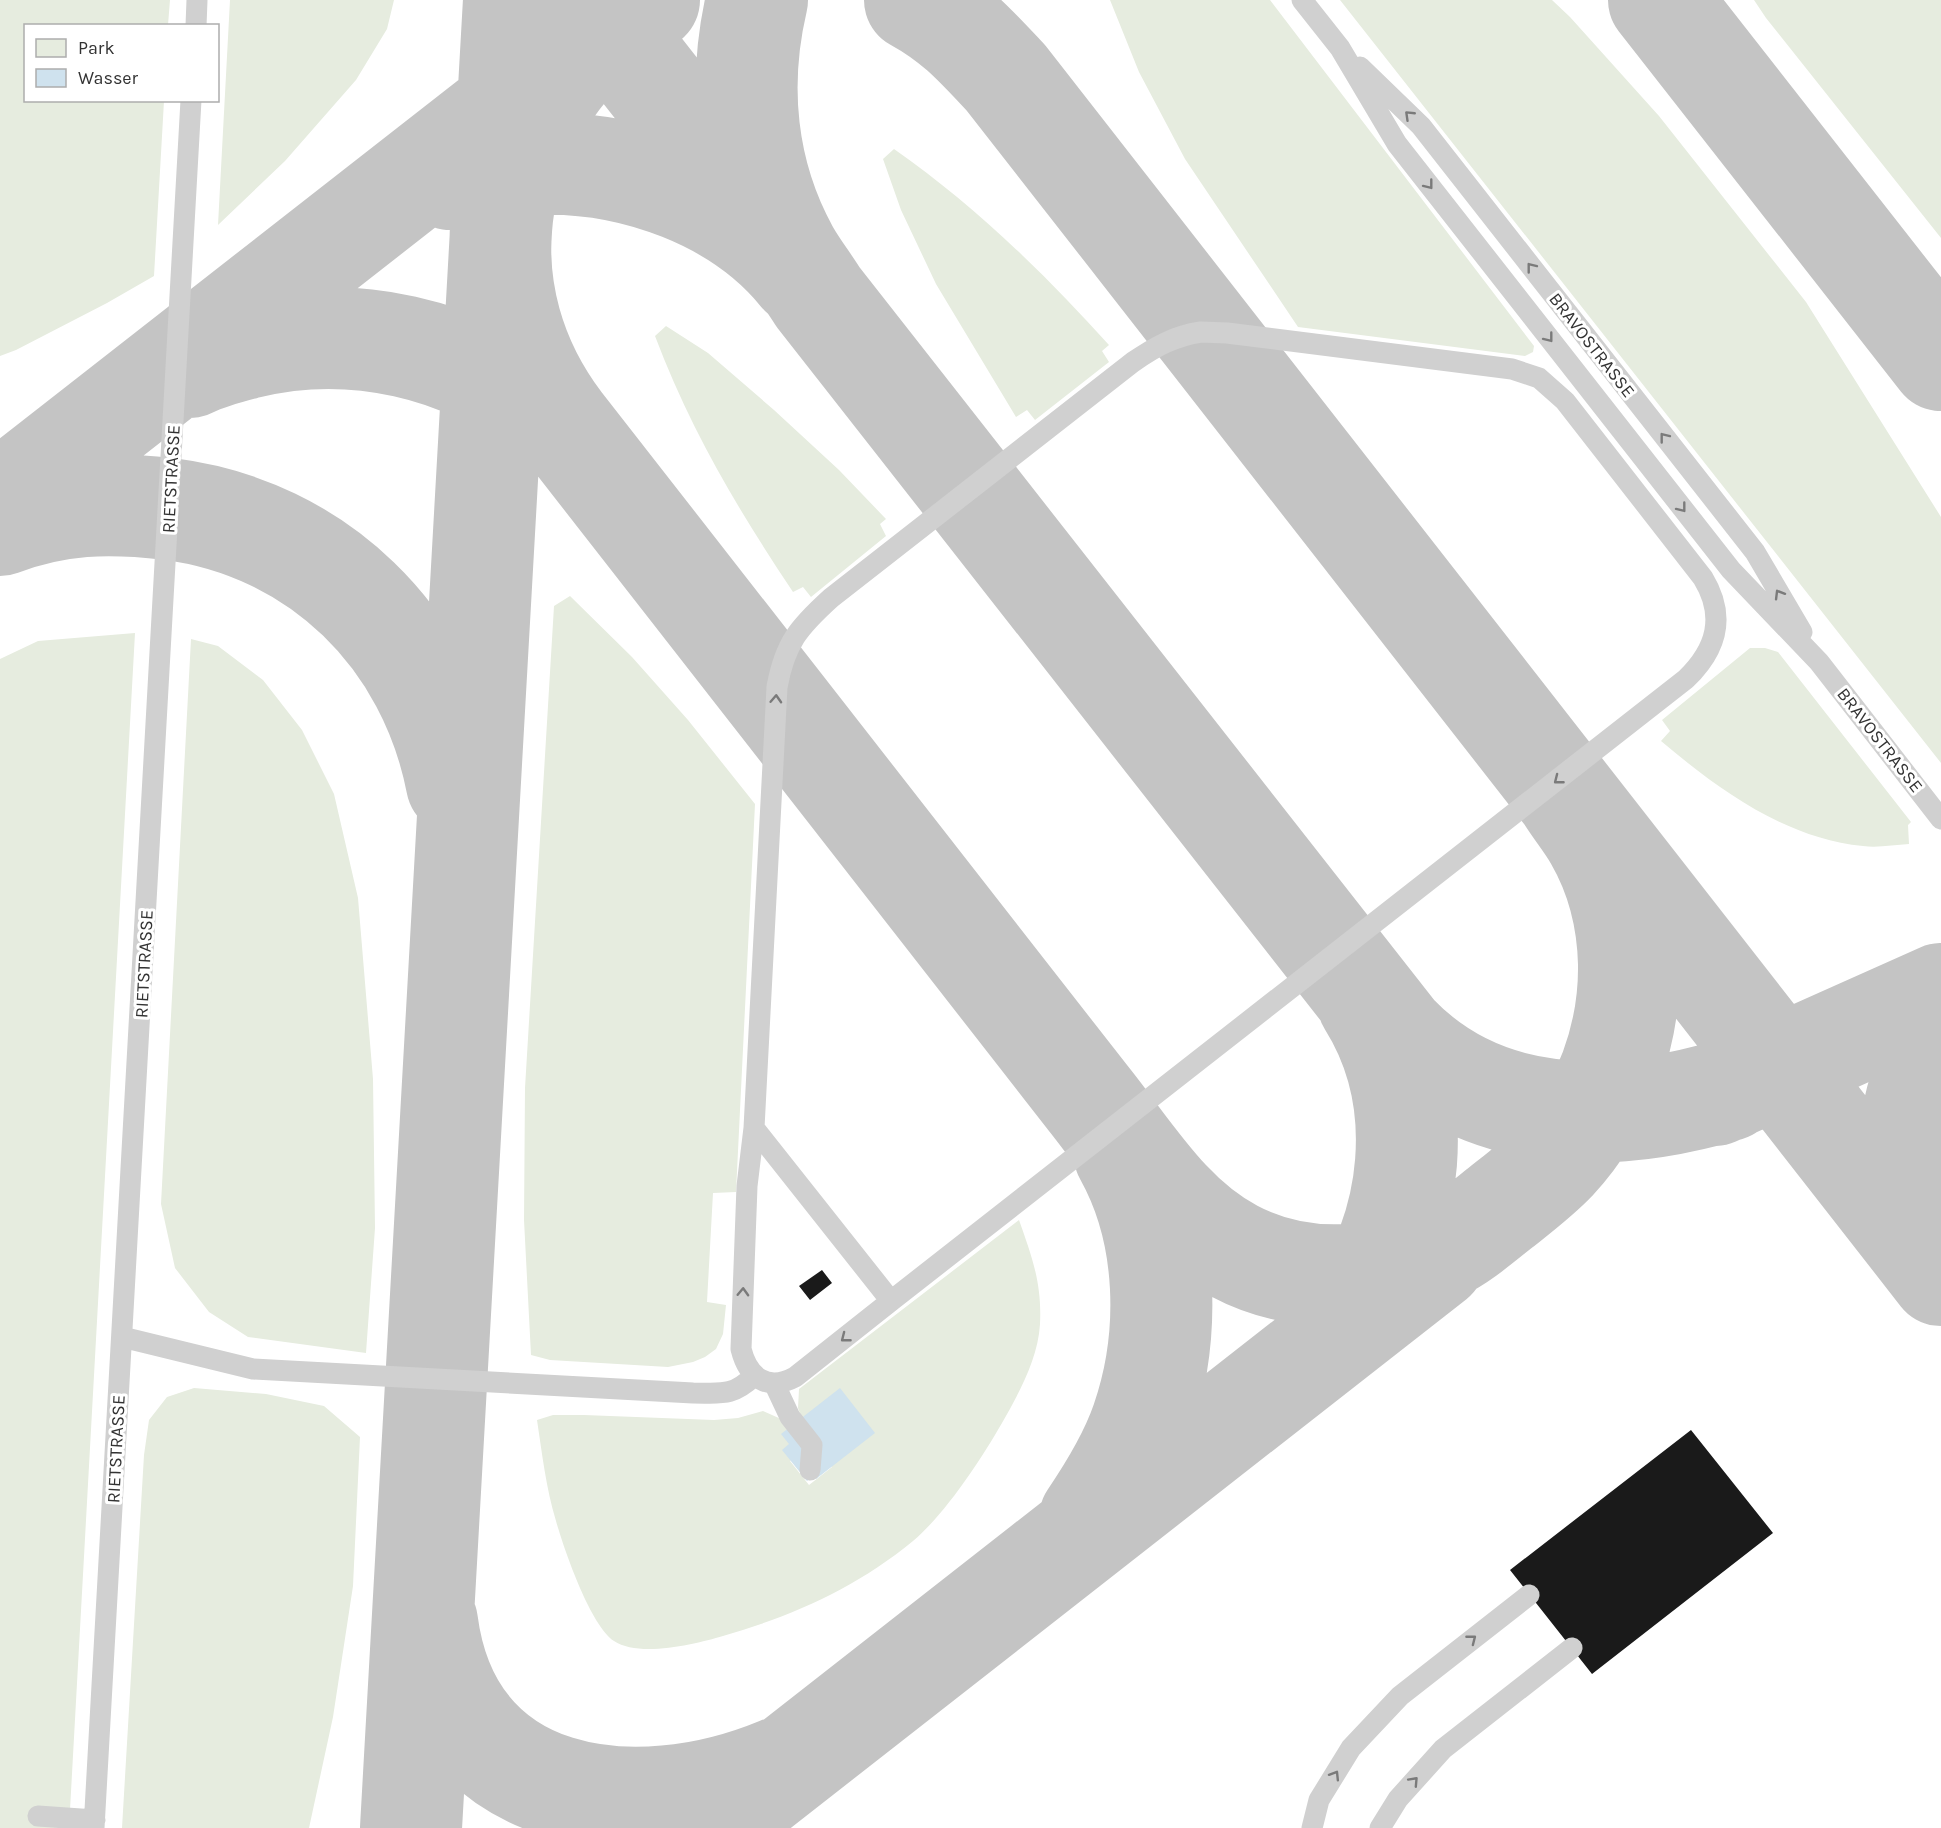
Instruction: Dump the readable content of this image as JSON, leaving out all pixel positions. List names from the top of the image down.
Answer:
{
  "streets": {
    "lane": ["BRAVOSTRASSE", "RIETSTRASSE"]
  },
  "legend": ["Park", "Wasser"]
}
